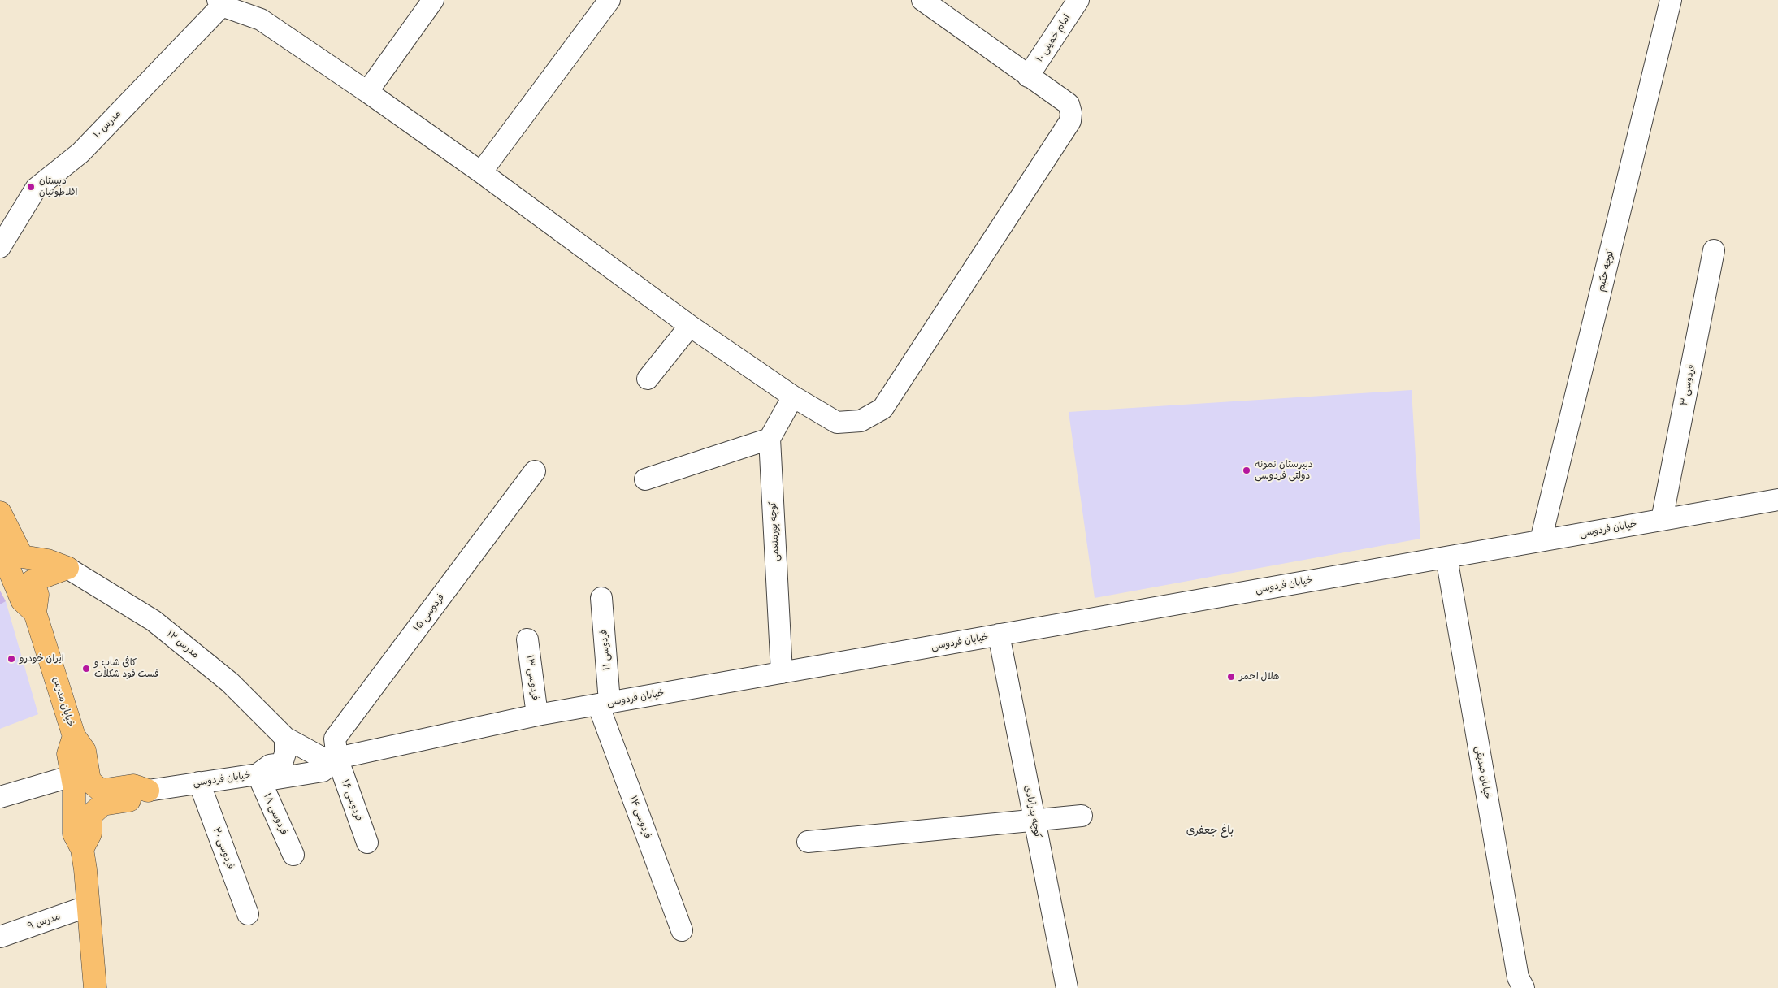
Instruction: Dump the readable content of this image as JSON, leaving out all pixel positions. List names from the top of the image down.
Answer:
{
  "streets": {
    "main road": ["خیابان مدرس"],
    "street": [
      "امام خمینی ۱۰",
      "مدرس ۱۰",
      "کوچه حکیم",
      "فردوسی ۳",
      "خیابان فردوسی",
      "کوچه پورمنعمی",
      "فردوسی ۱۵",
      "مدرس ۱۲",
      "فردوسی ۱۱",
      "فردوسی ۱۳",
      "خیابان صدیقی",
      "فردوسی ۱۶",
      "کوچه بدرآبادی",
      "فردوسی ۱۸",
      "فردوسی ۱۴",
      "فردوسی ۲۰",
      "مدرس ۹"
    ]
  },
  "crossings": [
    ["کوچه حکیم", "خیابان فردوسی"],
    ["فردوسی ۳", "خیابان فردوسی"],
    ["خیابان فردوسی", "کوچه پورمنعمی"],
    ["خیابان فردوسی", "فردوسی ۱۵"],
    ["خیابان فردوسی", "مدرس ۱۲"],
    ["خیابان فردوسی", "فردوسی ۱۱"],
    ["خیابان فردوسی", "فردوسی ۱۳"],
    ["خیابان فردوسی", "خیابان صدیقی"],
    ["خیابان فردوسی", "فردوسی ۱۶"],
    ["خیابان فردوسی", "کوچه بدرآبادی"],
    ["خیابان فردوسی", "فردوسی ۱۸"],
    ["خیابان فردوسی", "فردوسی ۱۴"],
    ["خیابان فردوسی", "فردوسی ۲۰"],
    ["فردوسی ۱۵", "مدرس ۱۲"],
    ["فردوسی ۱۵", "فردوسی ۱۶"],
    ["مدرس ۱۲", "فردوسی ۱۶"],
    ["فردوسی ۱۱", "فردوسی ۱۴"],
    ["خیابان مدرس", "مدرس ۹"]
  ],
  "districts": ["باغ جعفری"],
  "places": [
    "دبستان افلاطونیان",
    "دبیرستان نمونه دولتی فردوسی",
    "ایران خودرو",
    "کافی شاپ و فست فود شکلات",
    "هلال احمر"
  ]
}
